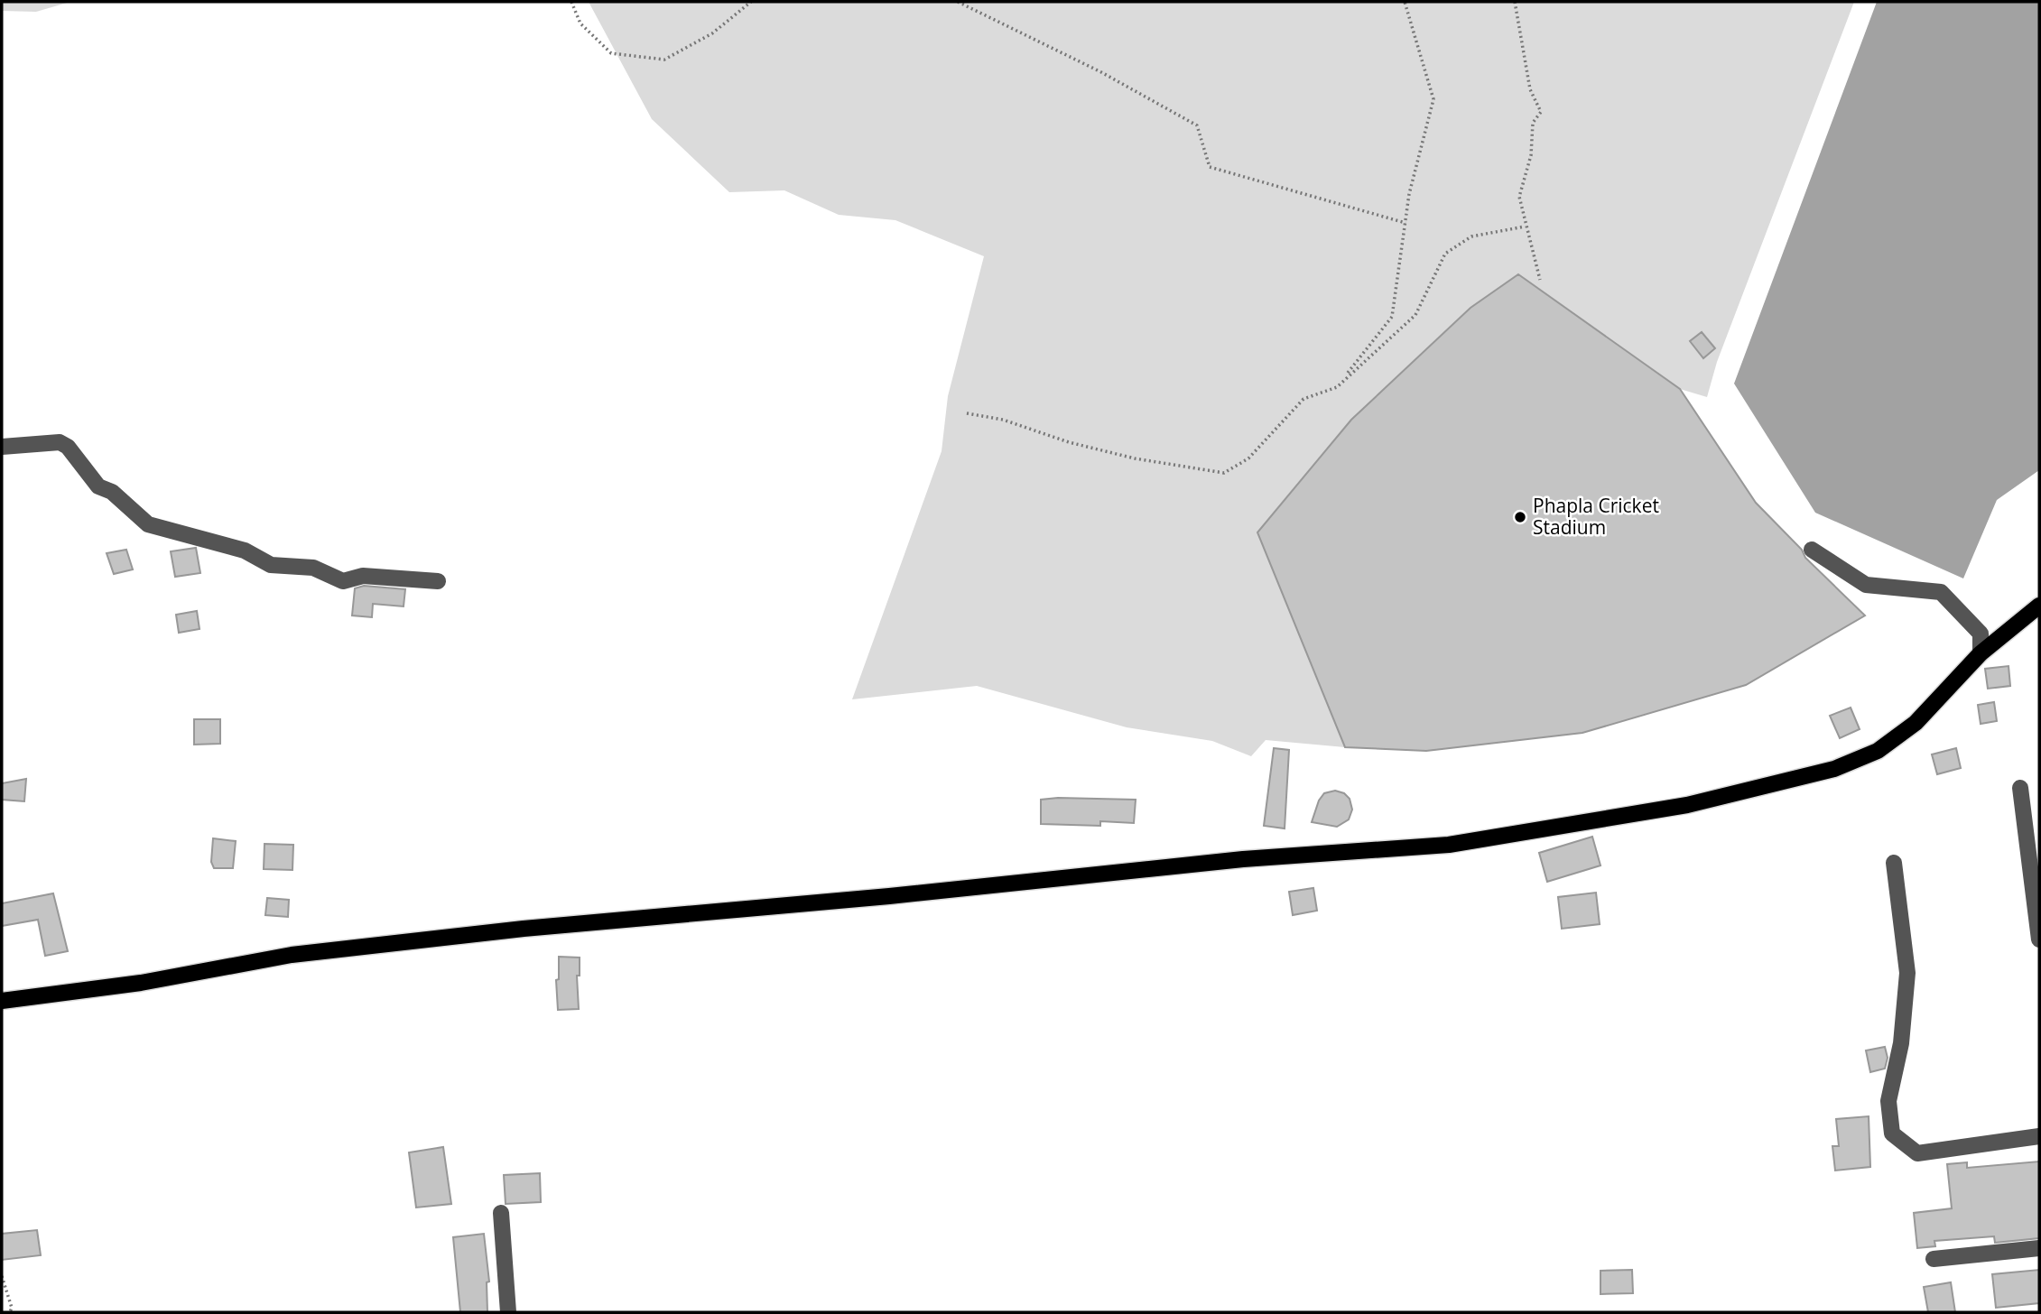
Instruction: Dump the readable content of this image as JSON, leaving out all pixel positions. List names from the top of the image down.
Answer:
{
  "places": ["Phapla Cricket Stadium"]
}
